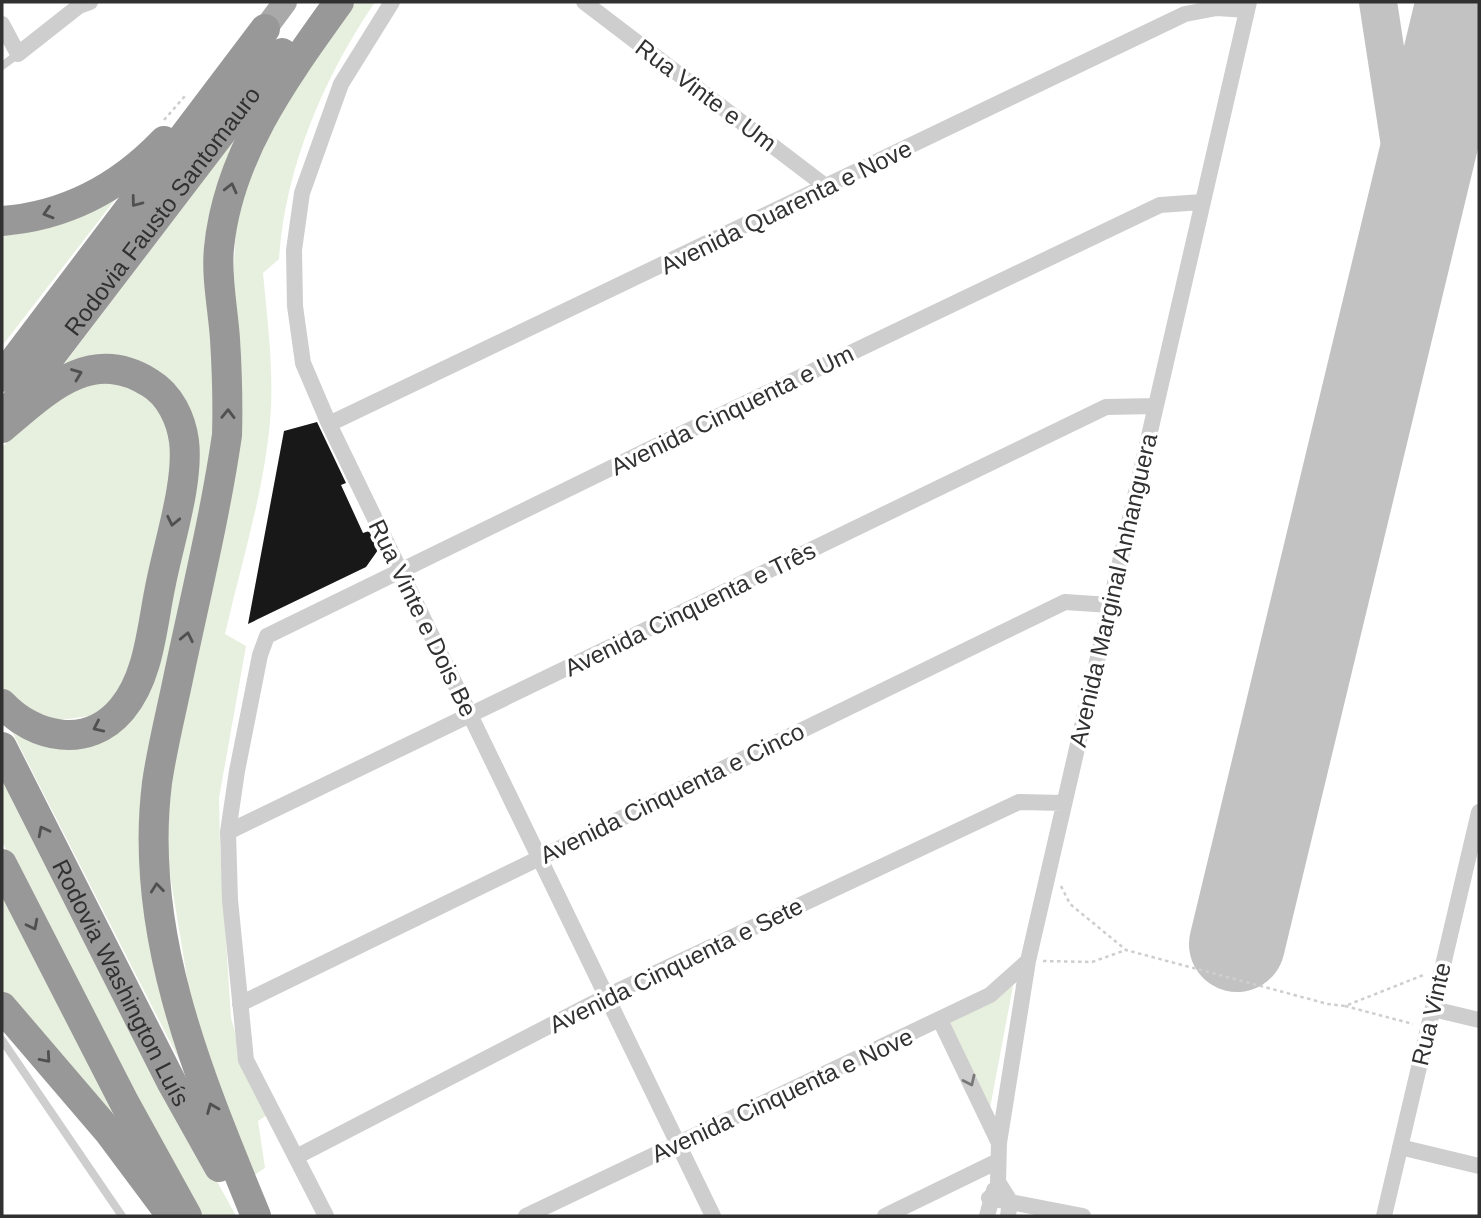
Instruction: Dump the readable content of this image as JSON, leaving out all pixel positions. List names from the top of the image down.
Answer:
{
  "streets": {
    "highway": ["Rodovia Fausto Santomauro", "Rodovia Washington Luís"],
    "street": [
      "Rua Vinte e Um",
      "Avenida Quarenta e Nove",
      "Avenida Cinquenta e Um",
      "Avenida Marginal Anhanguera",
      "Avenida Cinquenta e Três",
      "Rua Vinte e Dois Be",
      "Avenida Cinquenta e Cinco",
      "Avenida Cinquenta e Sete",
      "Rua Vinte",
      "Avenida Cinquenta e Nove"
    ]
  },
  "crossings": [
    ["Rua Vinte e Um", "Avenida Quarenta e Nove"],
    ["Avenida Quarenta e Nove", "Avenida Marginal Anhanguera"],
    ["Avenida Quarenta e Nove", "Rua Vinte e Dois Be"],
    ["Avenida Cinquenta e Um", "Avenida Marginal Anhanguera"],
    ["Avenida Cinquenta e Um", "Avenida Cinquenta e Três"],
    ["Avenida Cinquenta e Um", "Rua Vinte e Dois Be"],
    ["Avenida Marginal Anhanguera", "Avenida Cinquenta e Três"],
    ["Avenida Marginal Anhanguera", "Avenida Cinquenta e Cinco"],
    ["Avenida Marginal Anhanguera", "Avenida Cinquenta e Sete"],
    ["Avenida Marginal Anhanguera", "Avenida Cinquenta e Nove"],
    ["Avenida Cinquenta e Três", "Rua Vinte e Dois Be"],
    ["Rua Vinte e Dois Be", "Avenida Cinquenta e Cinco"],
    ["Rua Vinte e Dois Be", "Avenida Cinquenta e Sete"],
    ["Rua Vinte e Dois Be", "Avenida Cinquenta e Nove"]
  ]
}
